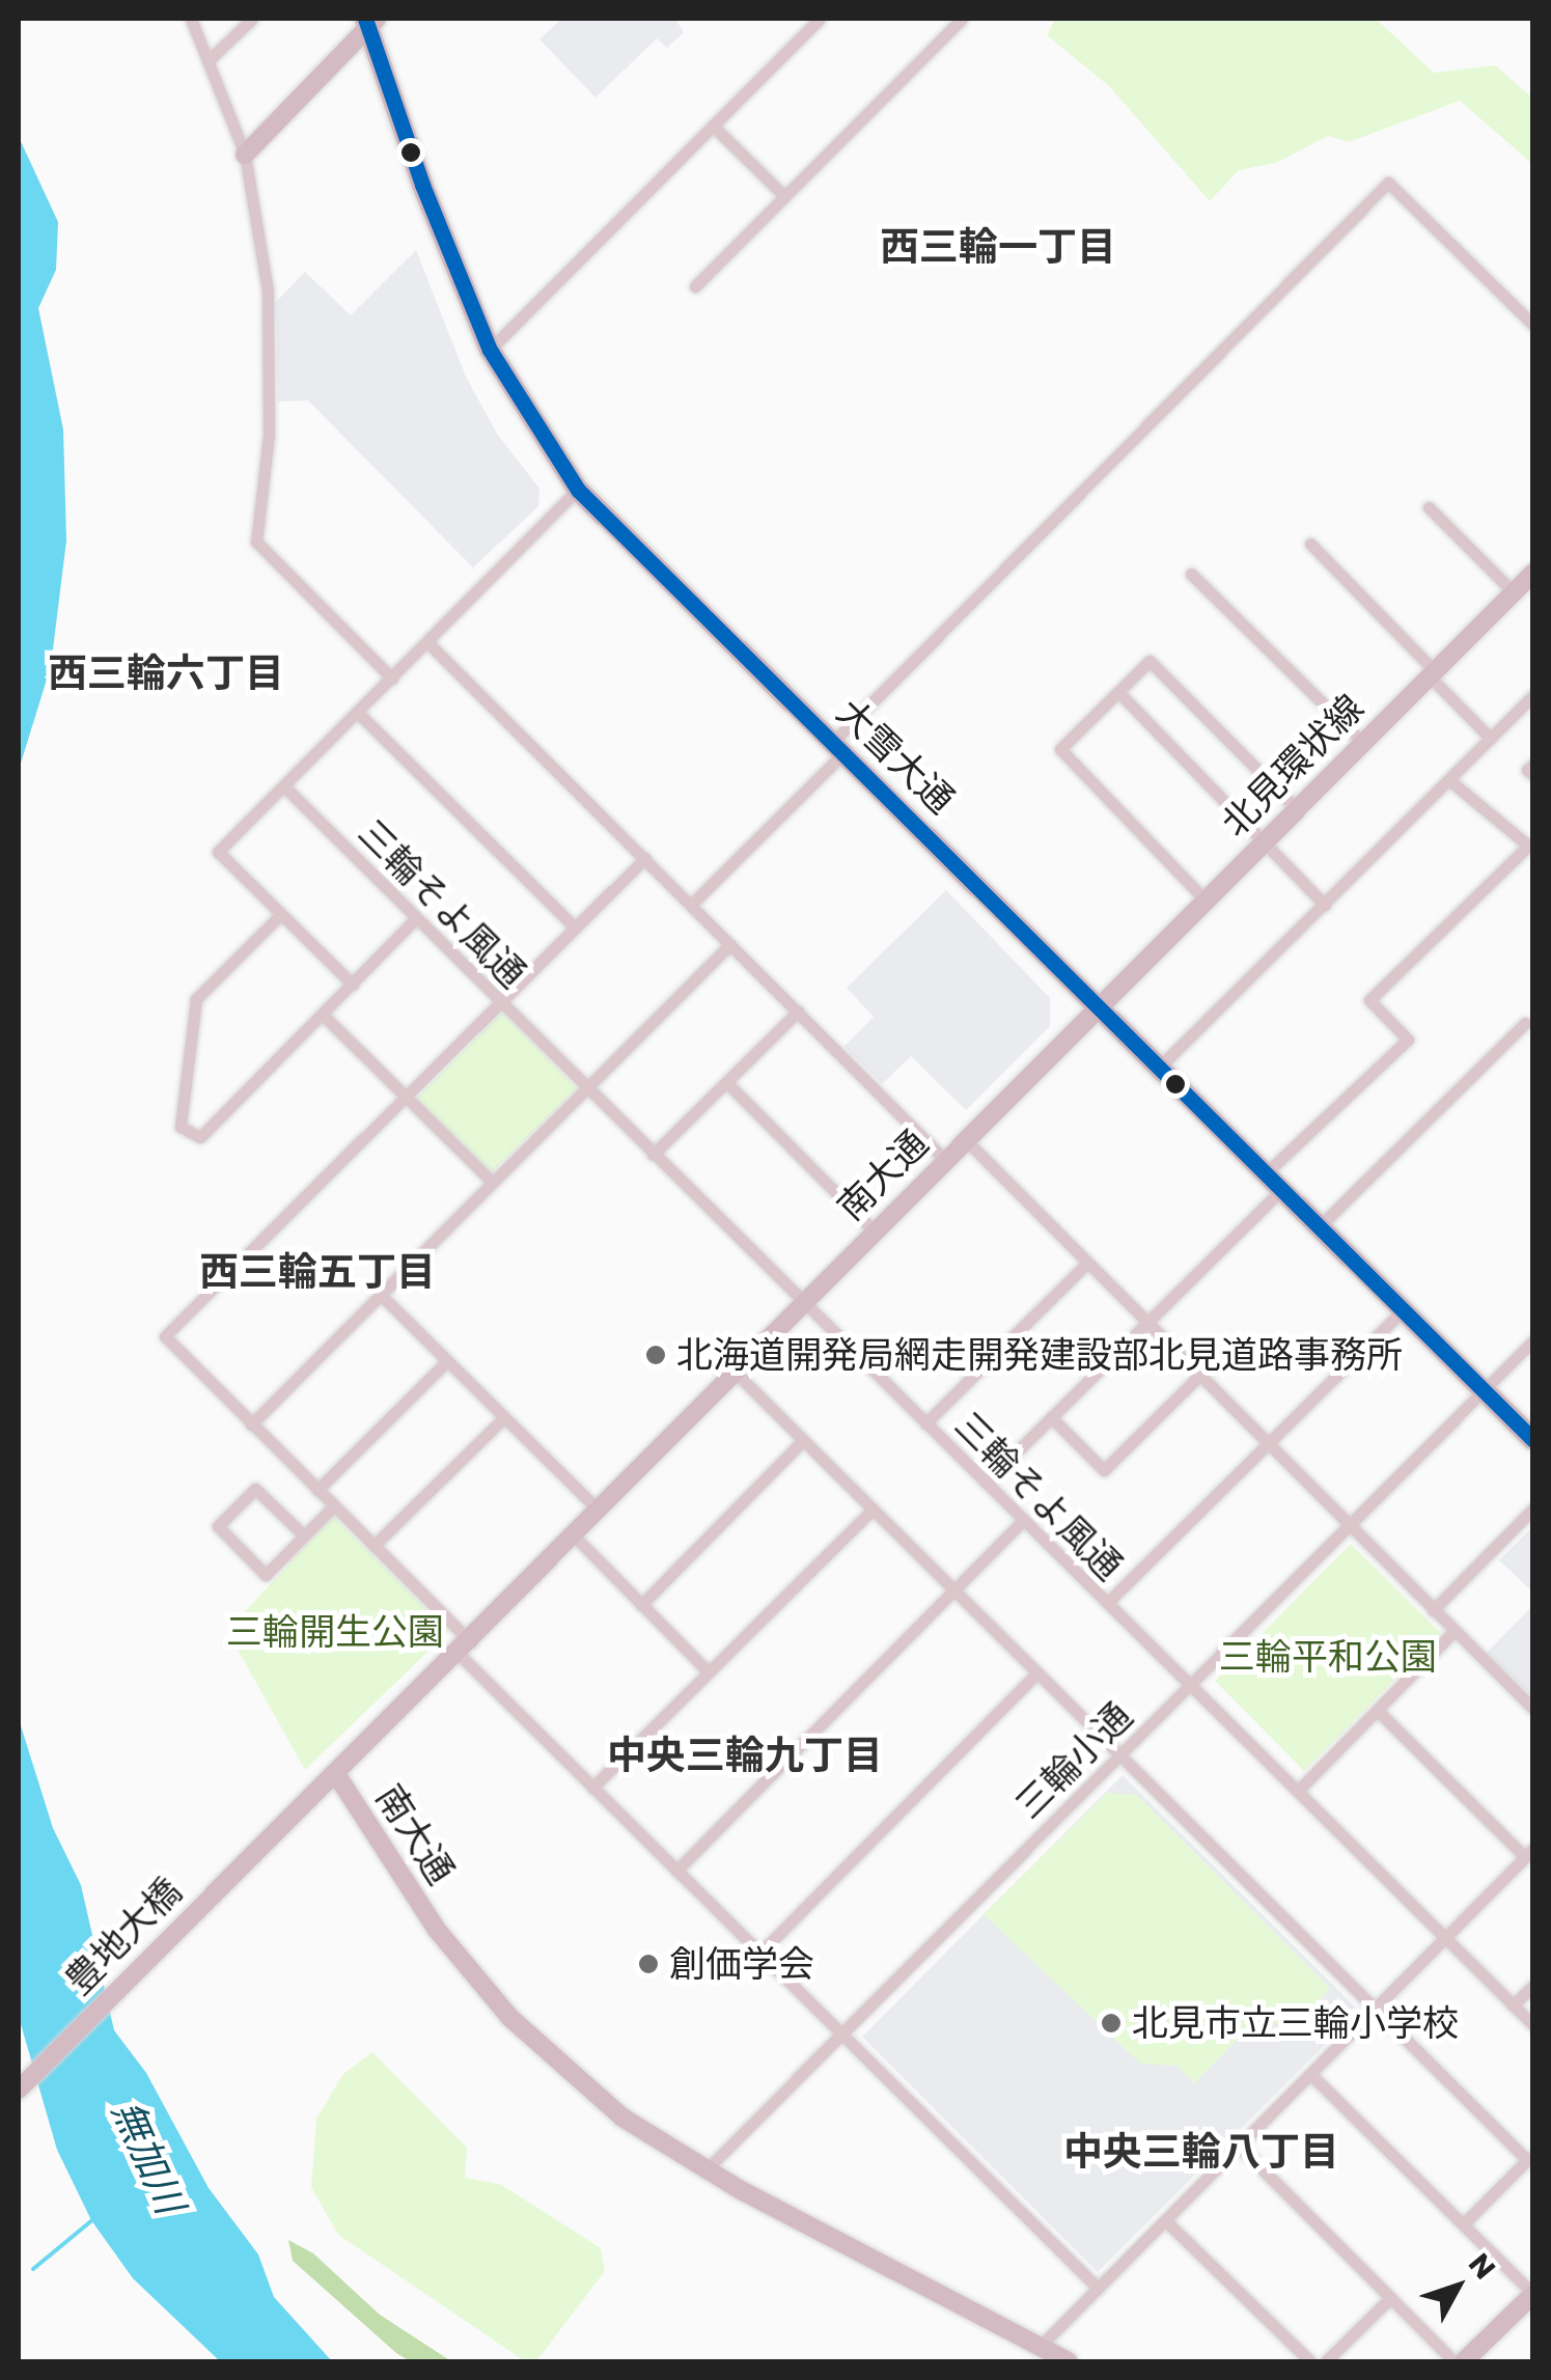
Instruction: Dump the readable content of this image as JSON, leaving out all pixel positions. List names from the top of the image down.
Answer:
{
  "streets": {
    "highway": ["大雪大通"],
    "main road": ["北見環状線", "南大通", "豊地大橋"],
    "street": ["三輪そよ風通", "三輪小通"]
  },
  "crossings": [
    ["大雪大通", "北見環状線"],
    ["大雪大通", "南大通"],
    ["大雪大通", "三輪小通"],
    ["北見環状線", "南大通"],
    ["三輪そよ風通", "南大通"],
    ["三輪そよ風通", "三輪小通"],
    ["南大通", "三輪小通"],
    ["南大通", "豊地大橋"]
  ],
  "districts": [
    "西三輪一丁目",
    "西三輪六丁目",
    "西三輪五丁目",
    "中央三輪九丁目",
    "中央三輪八丁目"
  ],
  "water": ["無加川"],
  "parks": ["三輪開生公園", "三輪平和公園"],
  "places": ["北海道開発局網走開発建設部北見道路事務所", "創価学会", "北見市立三輪小学校"],
  "north": "top right"
}
